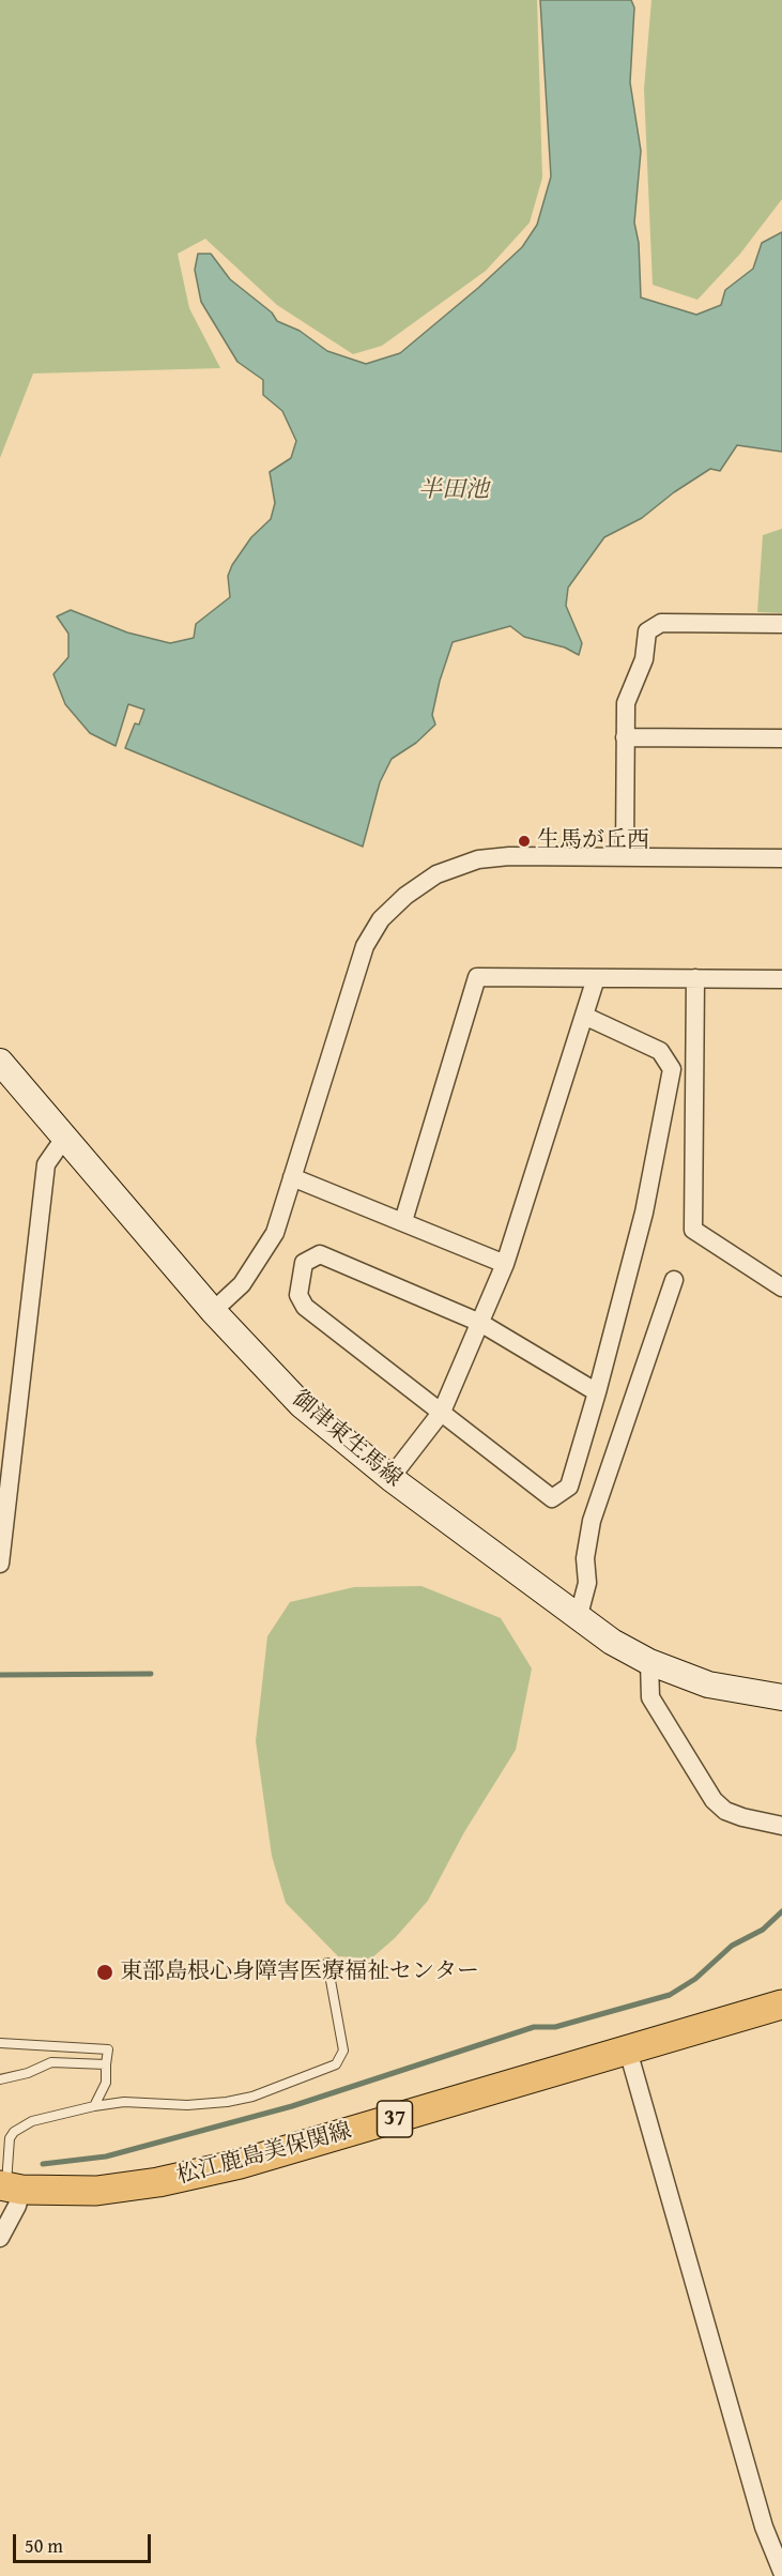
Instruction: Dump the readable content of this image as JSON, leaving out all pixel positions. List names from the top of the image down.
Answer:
{
  "streets": {
    "main road": ["御津東生馬線", "37", "松江鹿島美保関線"]
  },
  "water": ["半田池"],
  "places": ["生馬が丘西", "東部島根心身障害医療福祉センター"],
  "scale_bar": "50 m"
}
